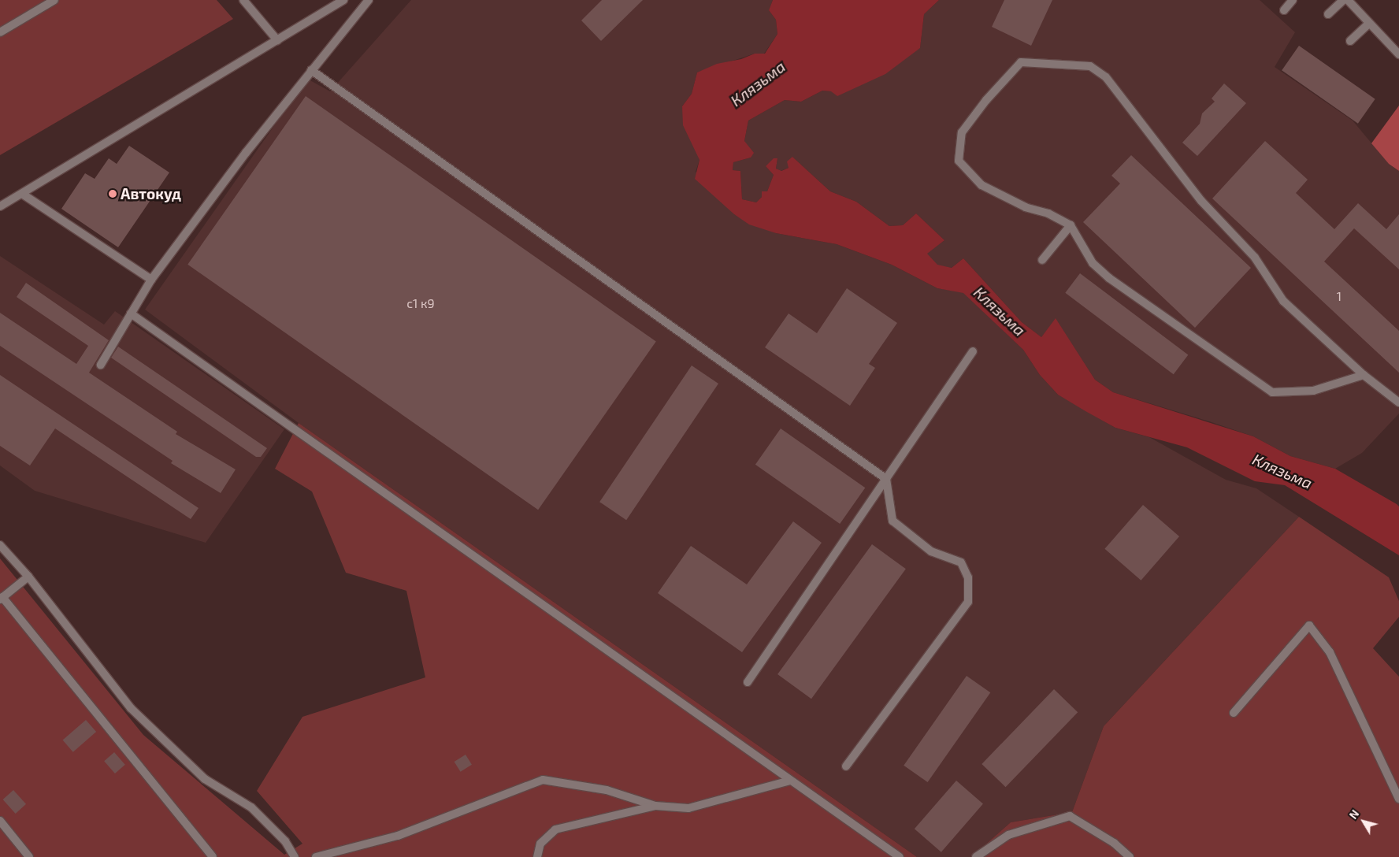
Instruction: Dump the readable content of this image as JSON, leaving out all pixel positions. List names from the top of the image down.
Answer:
{
  "water": ["Клязьма"],
  "places": ["Автокуд"],
  "house_numbers": ["1", "с1 к9"],
  "north": "top left"
}
